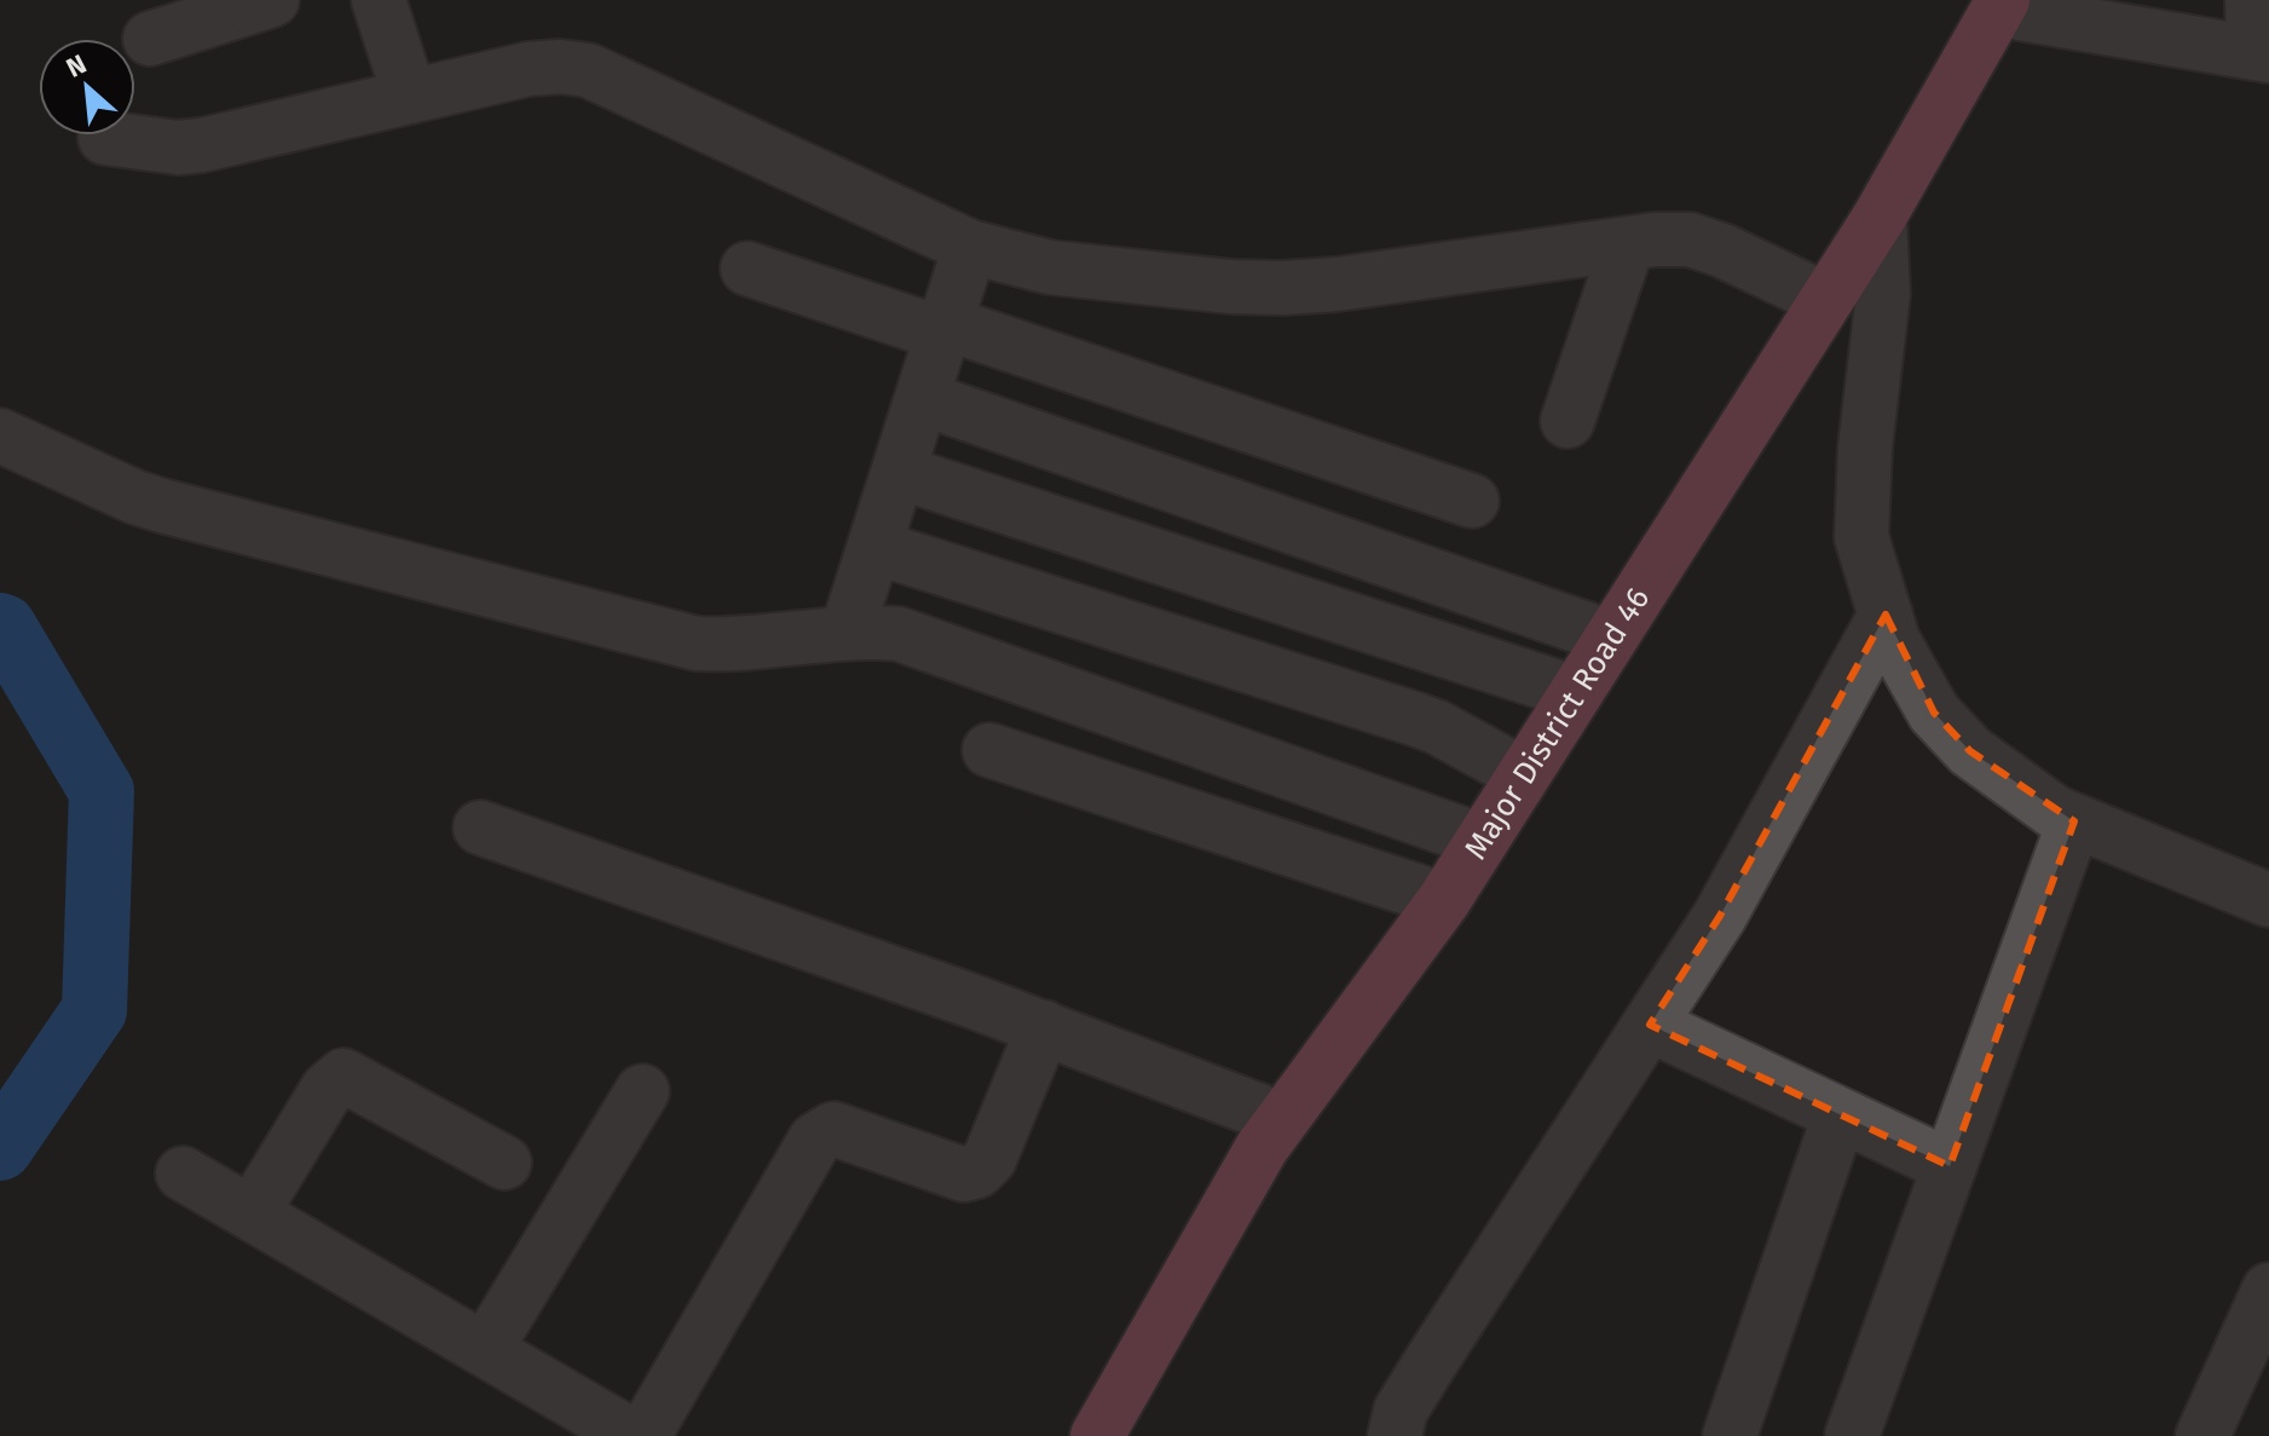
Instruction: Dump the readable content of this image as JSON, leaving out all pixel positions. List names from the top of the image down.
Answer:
{
  "streets": {
    "main road": ["Major District Road 46"]
  },
  "north": "top left"
}
